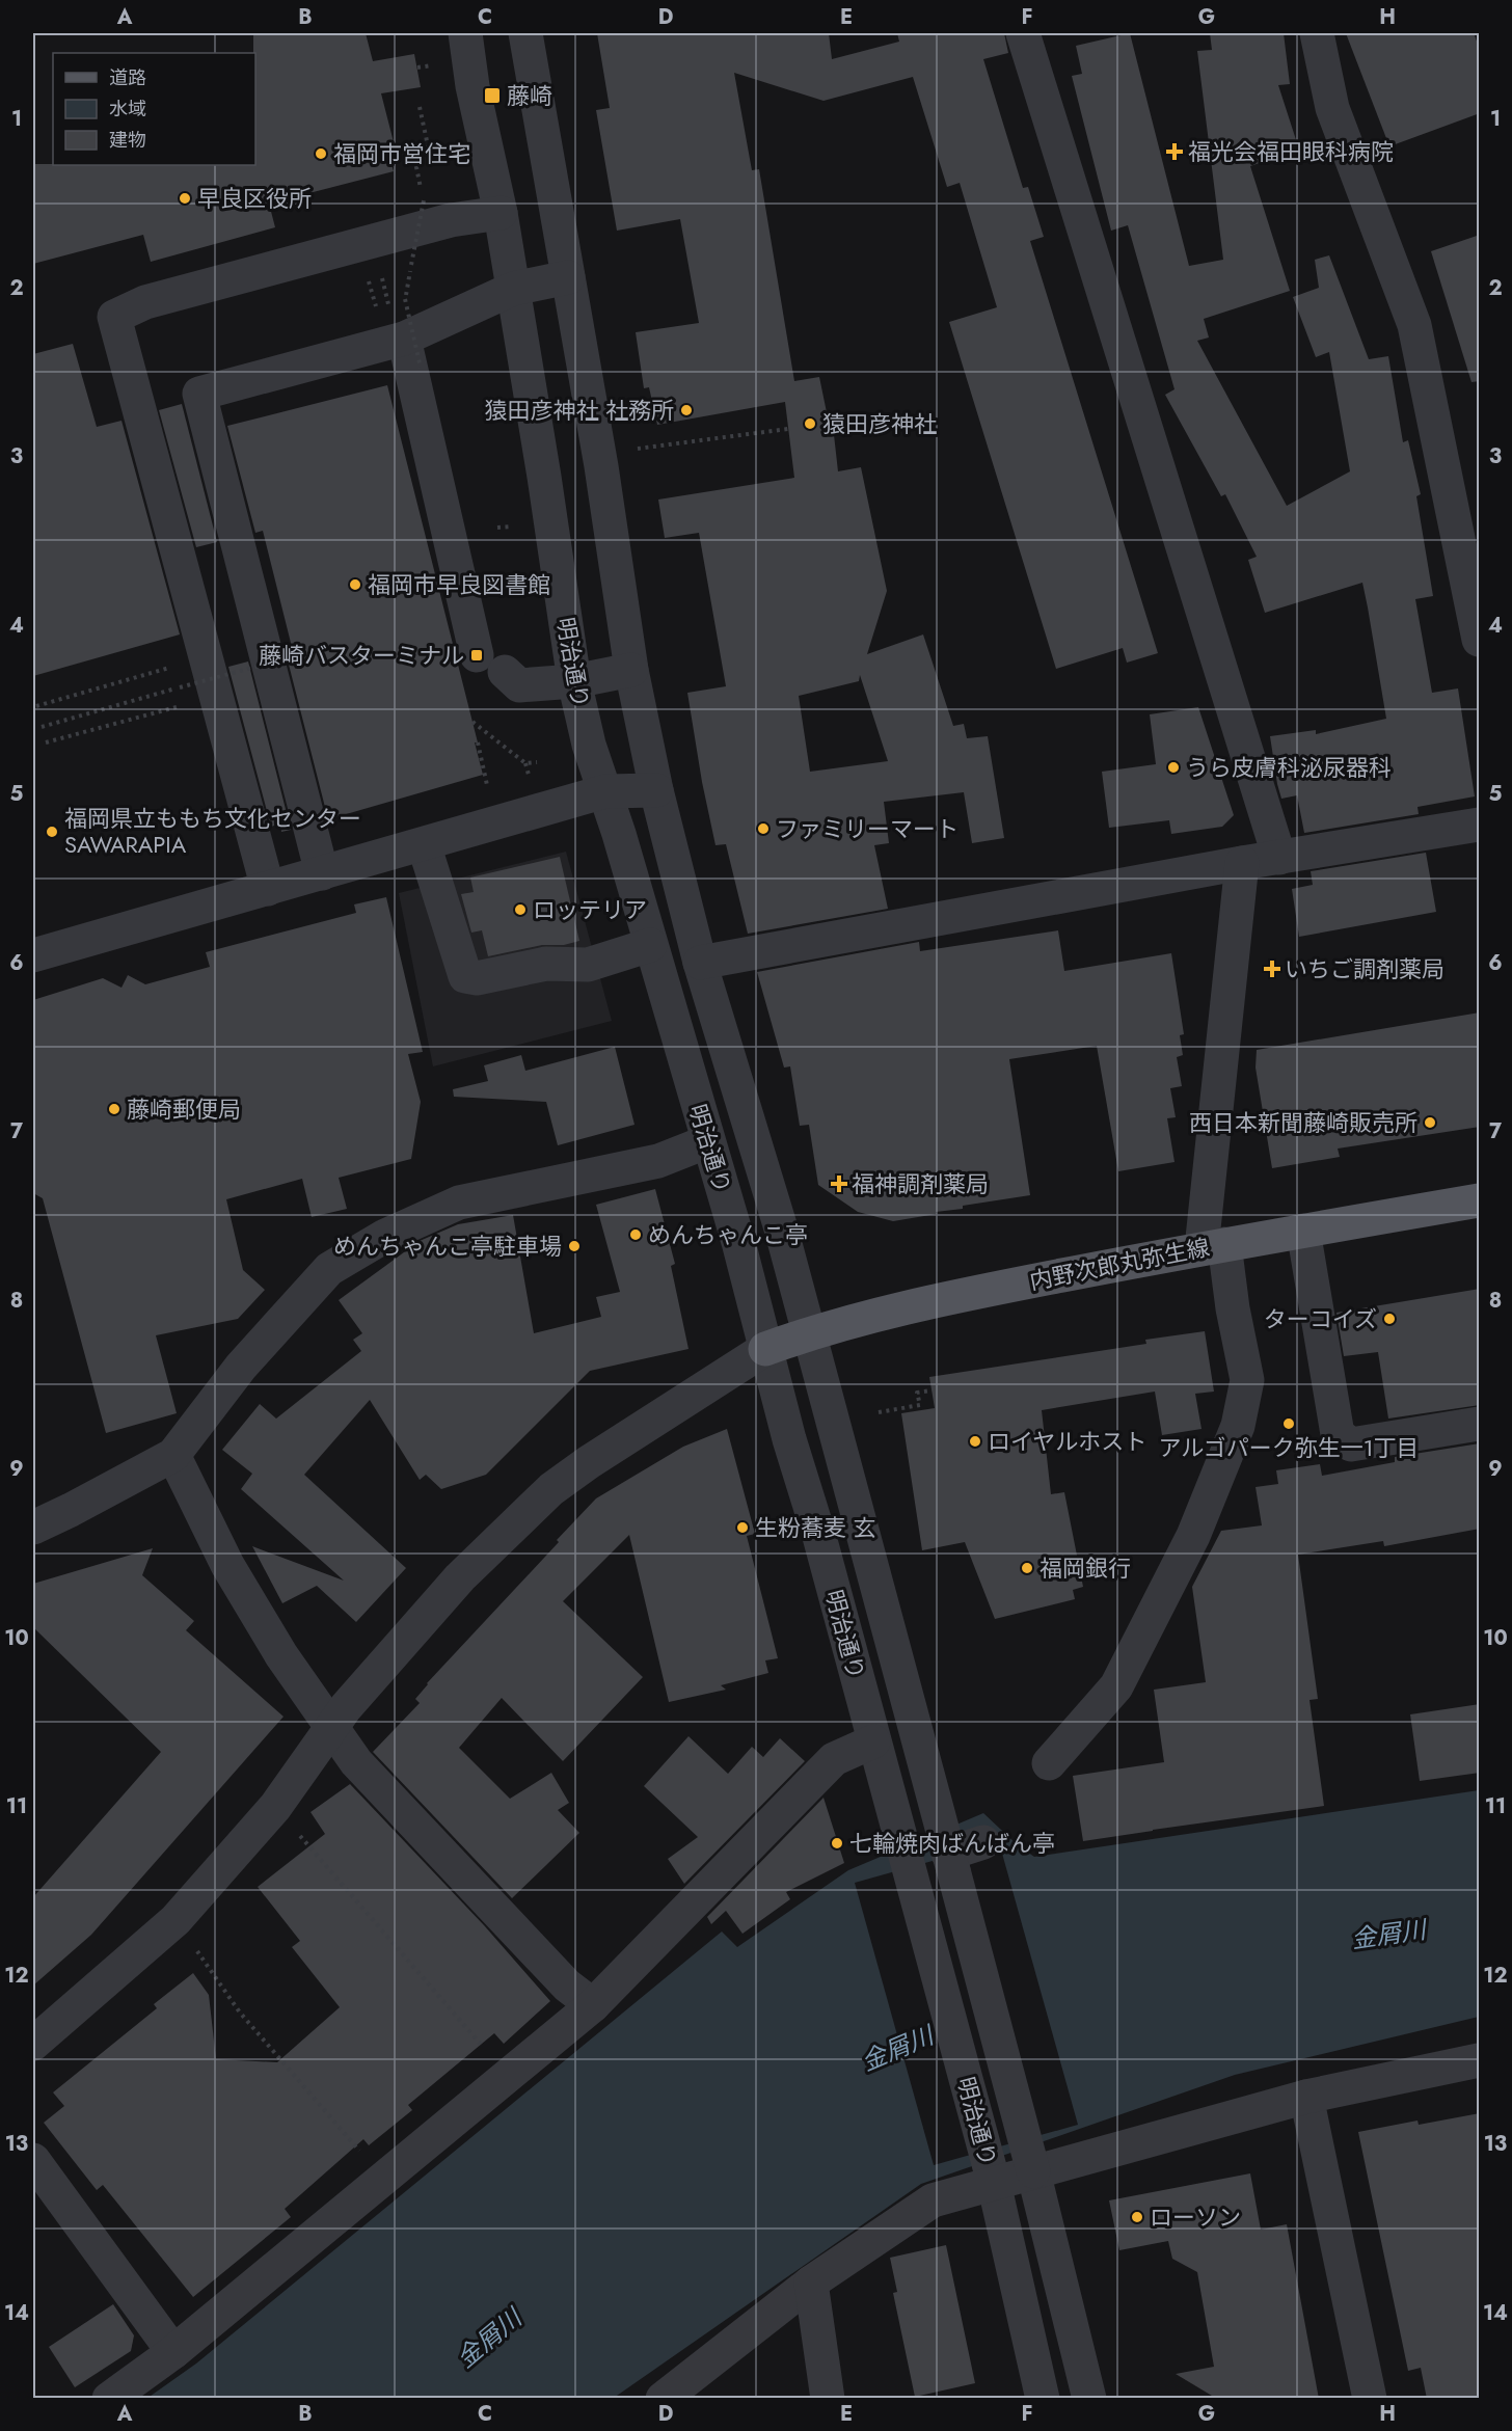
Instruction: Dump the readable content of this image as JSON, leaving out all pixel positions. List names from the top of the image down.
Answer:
{
  "streets": {
    "main road": ["内野次郎丸弥生線"],
    "street": ["明治通り"]
  },
  "crossings": [
    ["明治通り", "内野次郎丸弥生線"]
  ],
  "water": ["金屑川"],
  "places": {
    "transit": ["藤崎", "藤崎バスターミナル"],
    "health": ["福光会福田眼科病院", "いちご調剤薬局", "福神調剤薬局"],
    "other": [
      "福岡市営住宅",
      "早良区役所",
      "猿田彦神社 社務所",
      "猿田彦神社",
      "福岡市早良図書館",
      "うら皮膚科泌尿器科",
      "ファミリーマート",
      "福岡県立ももち文化センター SAWARAPIA",
      "ロッテリア",
      "藤崎郵便局",
      "西日本新聞藤崎販売所",
      "めんちゃんこ亭",
      "めんちゃんこ亭駐車場",
      "ターコイズ",
      "アルゴパーク弥生一1丁目",
      "ロイヤルホスト",
      "生粉蕎麦 玄",
      "福岡銀行",
      "七輪焼肉ばんばん亭",
      "ローソン"
    ]
  },
  "legend": ["道路", "水域", "建物"],
  "grid": {
    "columns": [
      "A",
      "B",
      "C",
      "D",
      "E",
      "F",
      "G",
      "H"
    ],
    "rows": [
      "1",
      "2",
      "3",
      "4",
      "5",
      "6",
      "7",
      "8",
      "9",
      "10",
      "11",
      "12",
      "13",
      "14"
    ]
  }
}
